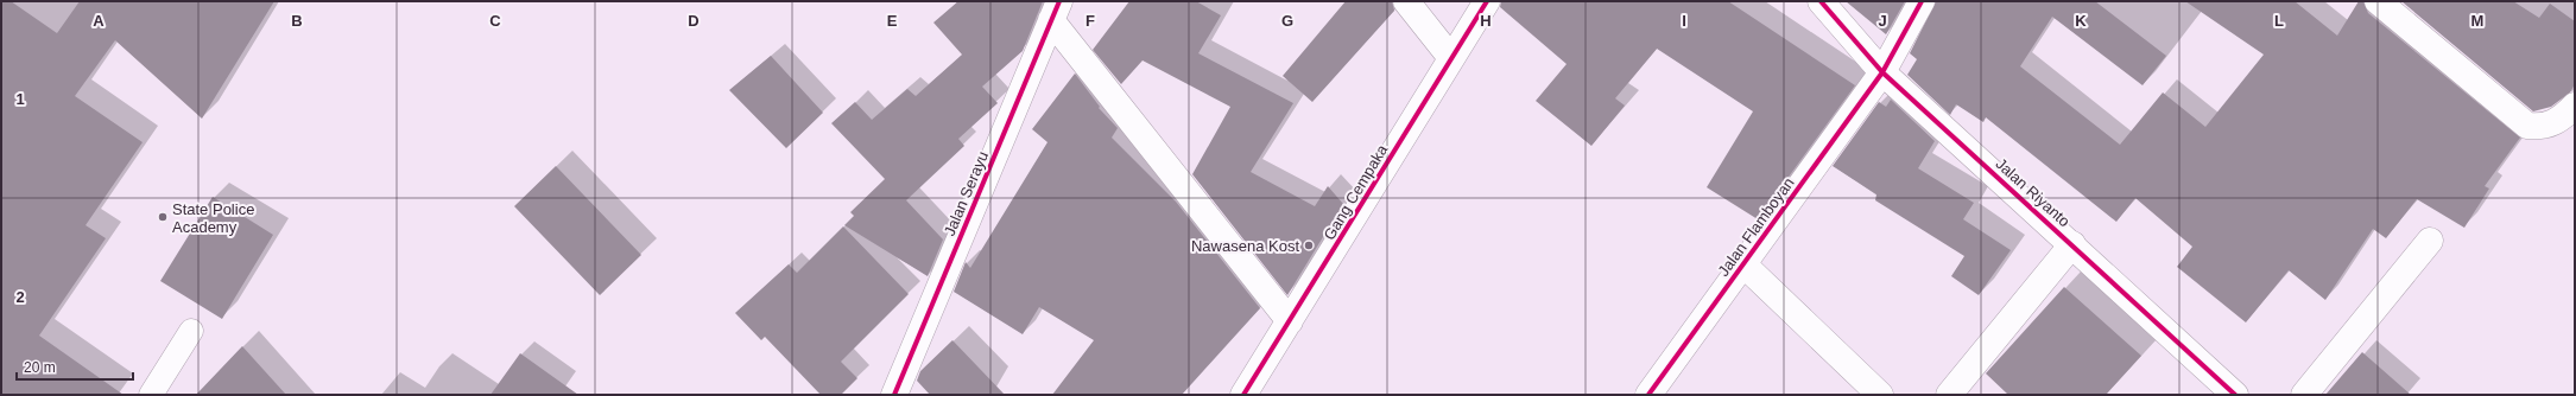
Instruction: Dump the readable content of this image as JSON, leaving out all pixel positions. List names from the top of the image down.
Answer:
{
  "streets": {
    "street": [
      "Gang Cempaka",
      "Jalan Riyanto",
      "Jalan Serayu",
      "Jalan Flamboyan"
    ]
  },
  "crossings": [
    ["Jalan Riyanto", "Jalan Flamboyan"]
  ],
  "places": ["State Police Academy", "Nawasena Kost"],
  "scale_bar": "20 m",
  "grid": {
    "columns": [
      "A",
      "B",
      "C",
      "D",
      "E",
      "F",
      "G",
      "H",
      "I",
      "J",
      "K",
      "L",
      "M"
    ],
    "rows": ["1", "2"]
  }
}
